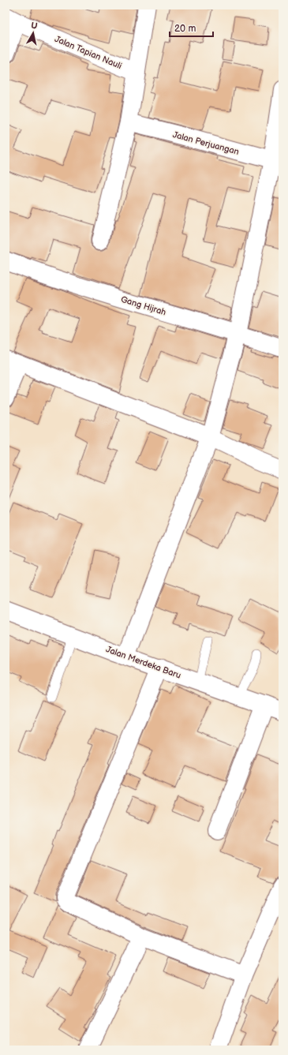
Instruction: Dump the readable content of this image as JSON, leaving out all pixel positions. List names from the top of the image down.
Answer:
{
  "streets": {
    "street": [
      "Jalan Tapian Nauli",
      "Jalan Perjuangan",
      "Gang Hijrah",
      "Jalan Merdeka Baru"
    ]
  },
  "scale_bar": "20 m",
  "north": "top"
}
